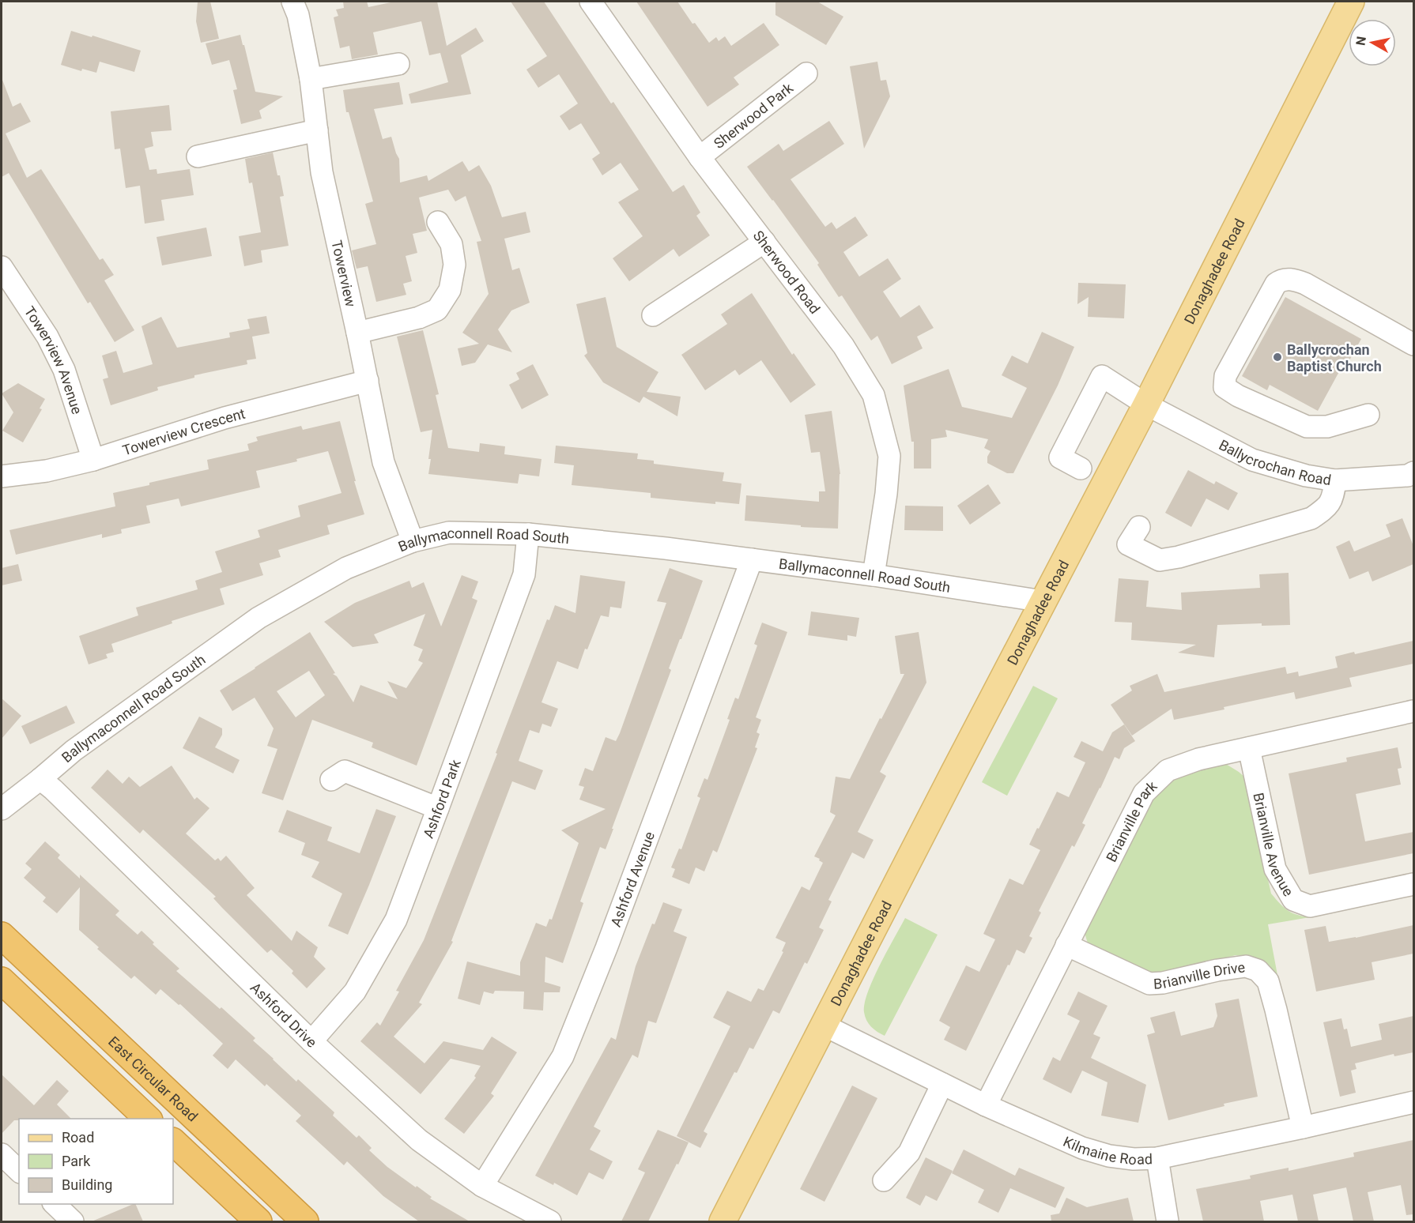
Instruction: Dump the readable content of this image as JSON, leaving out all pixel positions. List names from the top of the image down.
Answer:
{
  "streets": {
    "highway": ["East Circular Road"],
    "main road": ["Donaghadee Road"],
    "street": [
      "Sherwood Park",
      "Sherwood Road",
      "Towerview",
      "Towerview Avenue",
      "Towerview Crescent",
      "Ballycrochan Road",
      "Ballymaconnell Road South",
      "Ashford Park",
      "Brianville Park",
      "Brianville Avenue",
      "Ashford Avenue",
      "Brianville Drive",
      "Ashford Drive",
      "Kilmaine Road"
    ]
  },
  "crossings": [
    ["Sherwood Park", "Sherwood Road"],
    ["Donaghadee Road", "Ballycrochan Road"],
    ["Donaghadee Road", "Ballymaconnell Road South"],
    ["Donaghadee Road", "Kilmaine Road"],
    ["Sherwood Road", "Ballymaconnell Road South"],
    ["Towerview", "Towerview Crescent"],
    ["Towerview", "Ballymaconnell Road South"],
    ["Towerview Avenue", "Towerview Crescent"],
    ["Ballymaconnell Road South", "Ashford Park"],
    ["Ballymaconnell Road South", "Ashford Avenue"],
    ["Ballymaconnell Road South", "Ashford Drive"],
    ["Ashford Park", "Ashford Drive"],
    ["Brianville Park", "Brianville Avenue"],
    ["Brianville Park", "Brianville Drive"],
    ["Brianville Park", "Kilmaine Road"],
    ["Ashford Avenue", "Ashford Drive"],
    ["Brianville Drive", "Kilmaine Road"]
  ],
  "places": ["Ballycrochan Baptist Church"],
  "legend": ["Road", "Park", "Building"],
  "north": "left"
}
